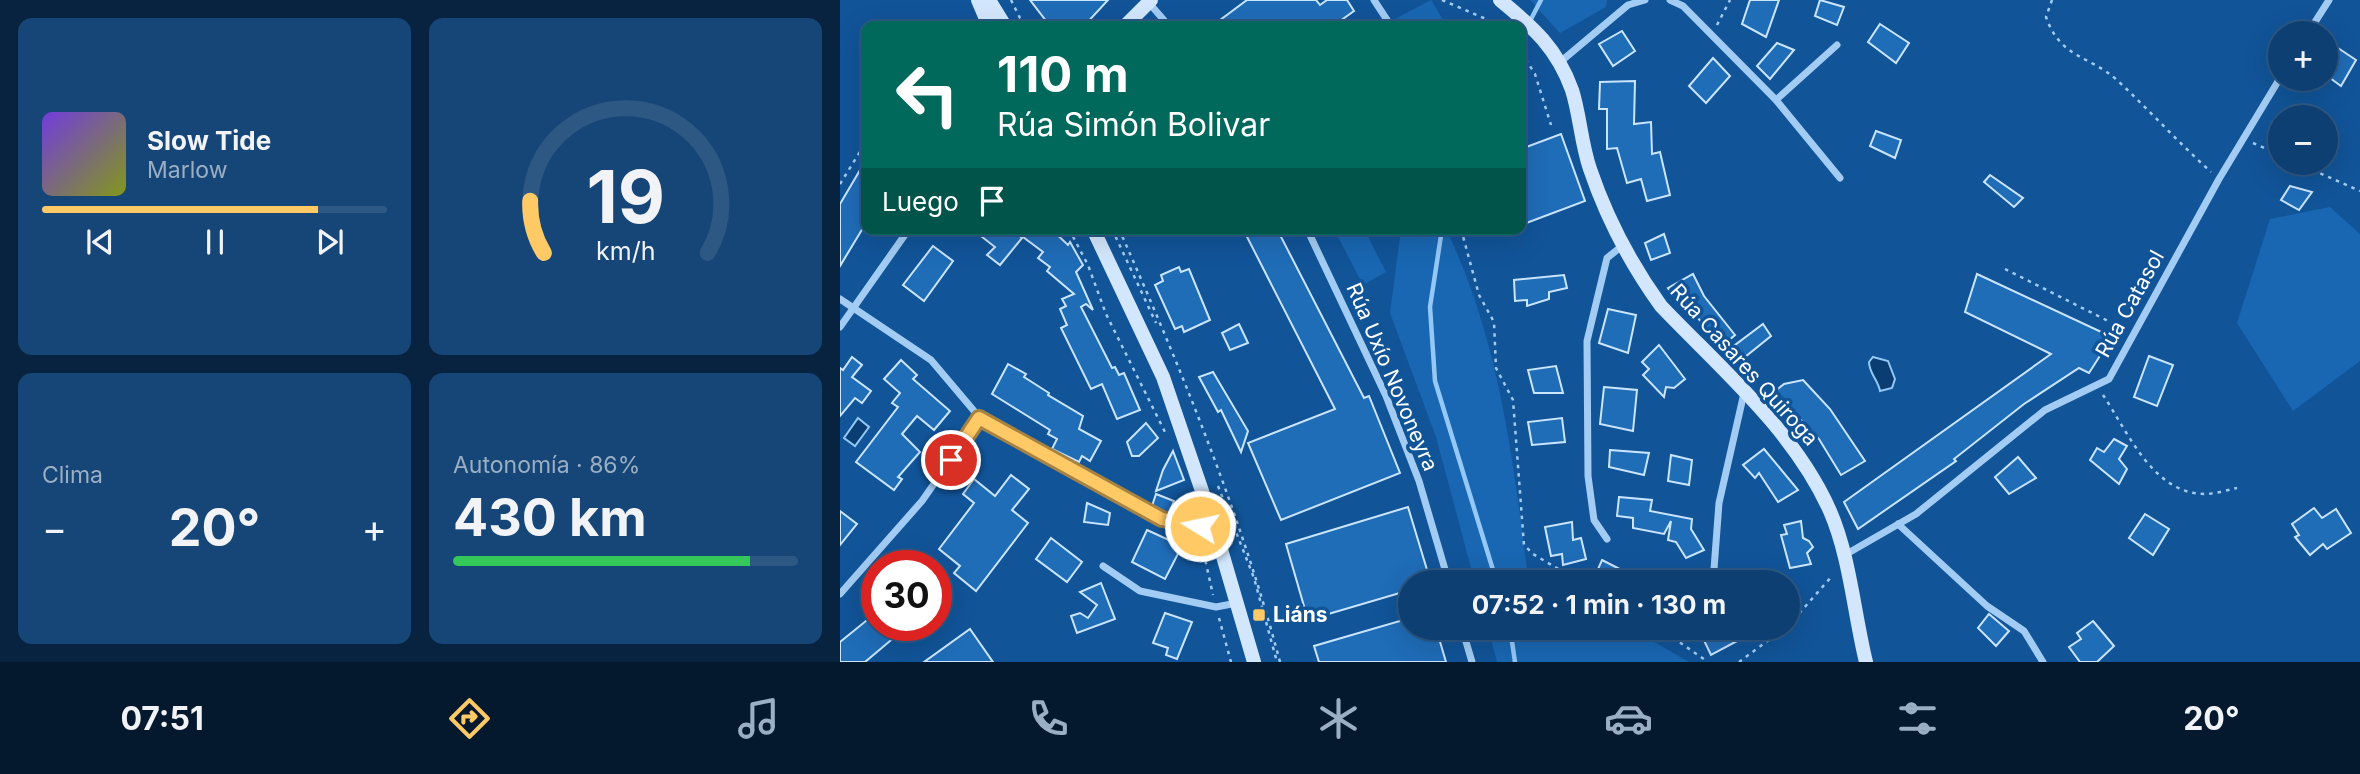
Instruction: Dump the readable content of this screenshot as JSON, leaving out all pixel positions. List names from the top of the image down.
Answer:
{
  "streets": {
    "street": ["Rúa Catasol", "Rúa Casares Quiroga", "Rúa Uxío Novoneyra"]
  },
  "crossings": [
    ["Rúa Catasol", "Rúa Casares Quiroga"]
  ],
  "places": {
    "transit": ["Liáns"]
  },
  "page": {
    "map_buttons": ["+", "−"],
    "turn": ["110 m", "Rúa Simón Bolivar"],
    "song": ["Slow Tide", "Marlow"],
    "then": "Luego",
    "tile": [
      "Clima",
      ["Autonomía · 86%", "430 km"]
    ],
    "heat": ["−", "20°", "+"],
    "limit": "30",
    "trip": "07:52 · 1 min · 130 m",
    "tabs": ["07:51", "20°"],
    "gauge": ["19", "km/h"]
  }
}
